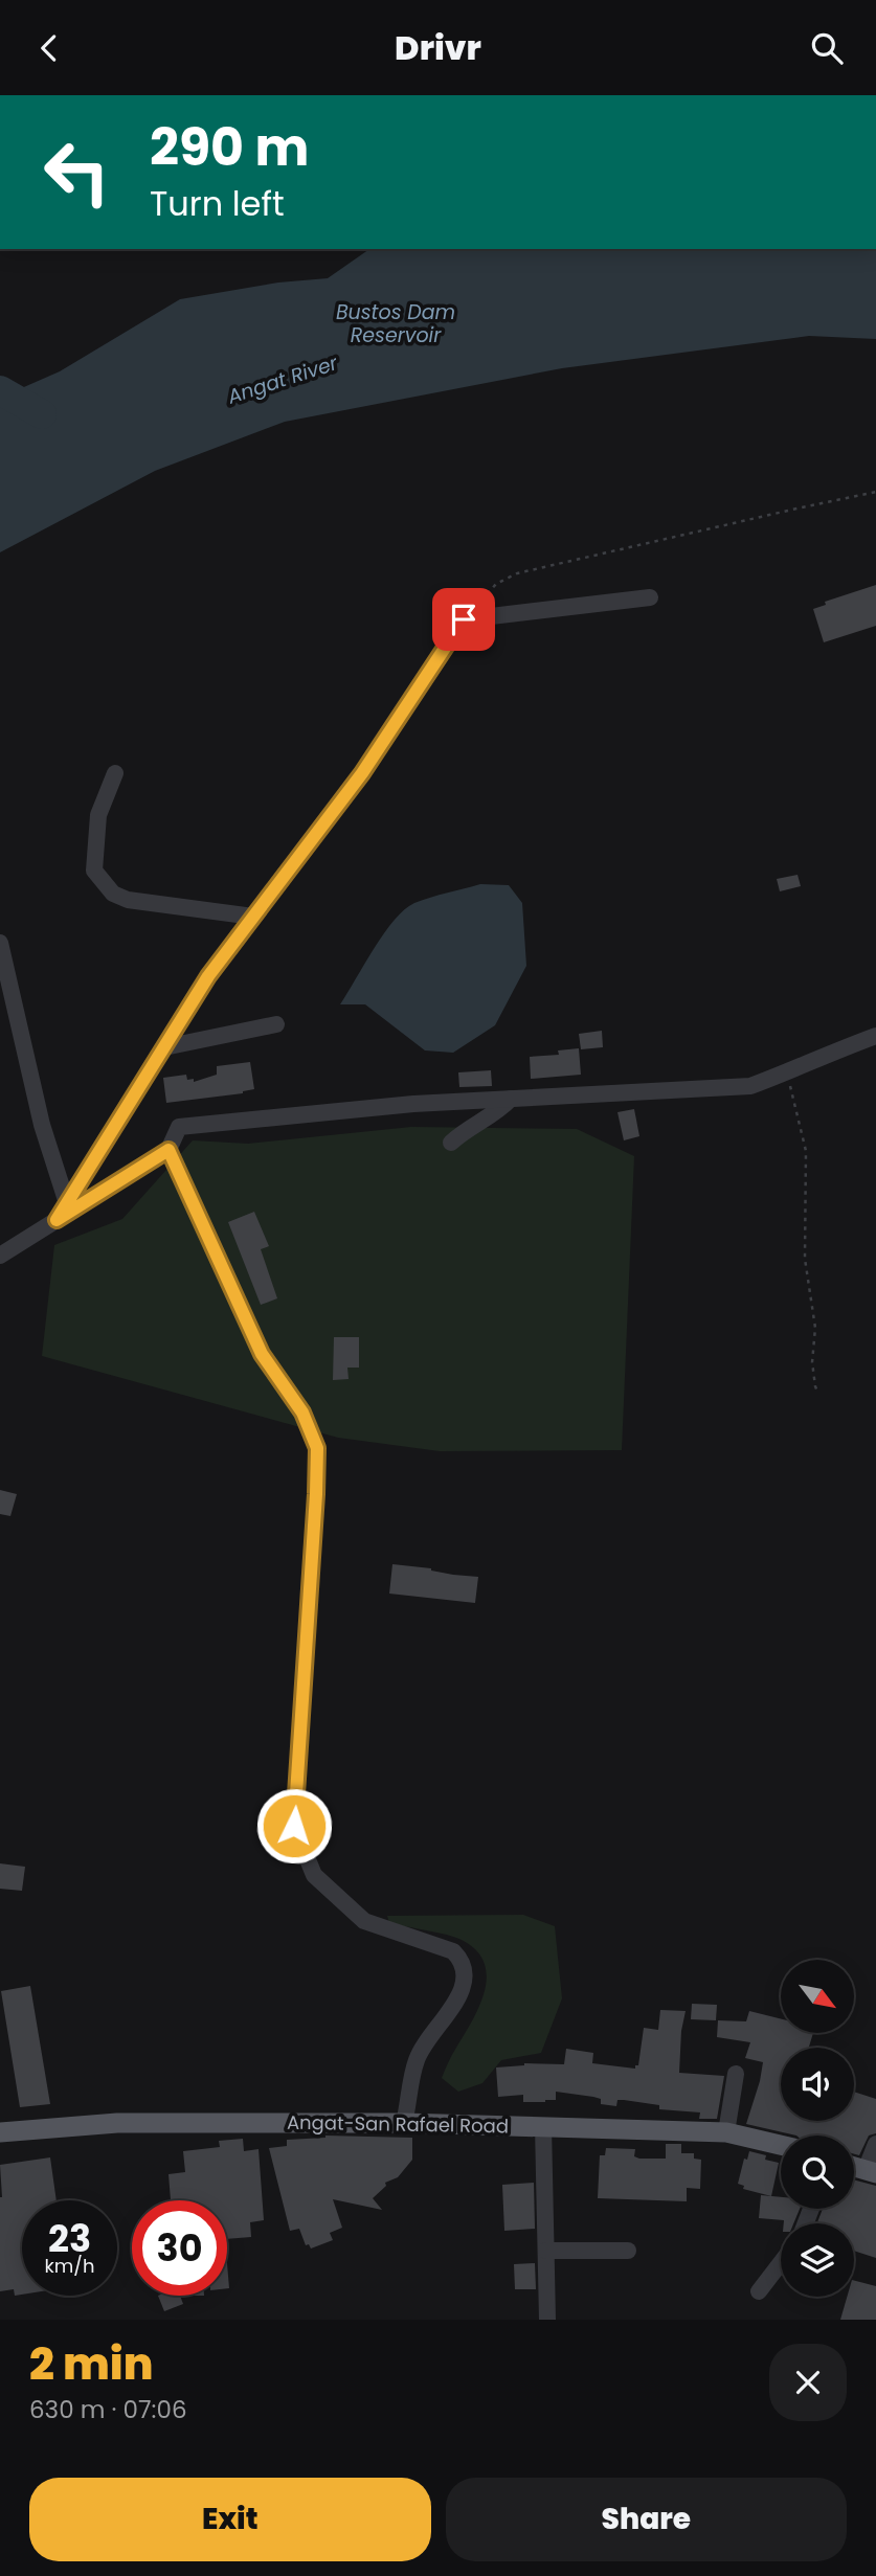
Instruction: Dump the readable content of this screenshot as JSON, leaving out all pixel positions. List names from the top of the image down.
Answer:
{
  "streets": {
    "main road": ["Angat-San Rafael Road"]
  },
  "water": ["Bustos Dam Reservoir", "Angat River"],
  "north": "bottom right",
  "page": {
    "header": "Drivr",
    "turn": ["290 m", "Turn left"],
    "speed": "23 km/h",
    "limit": "30",
    "heading": ["2 min", "630 m · 07:06"],
    "buttons": ["Exit", "Share"]
  }
}
